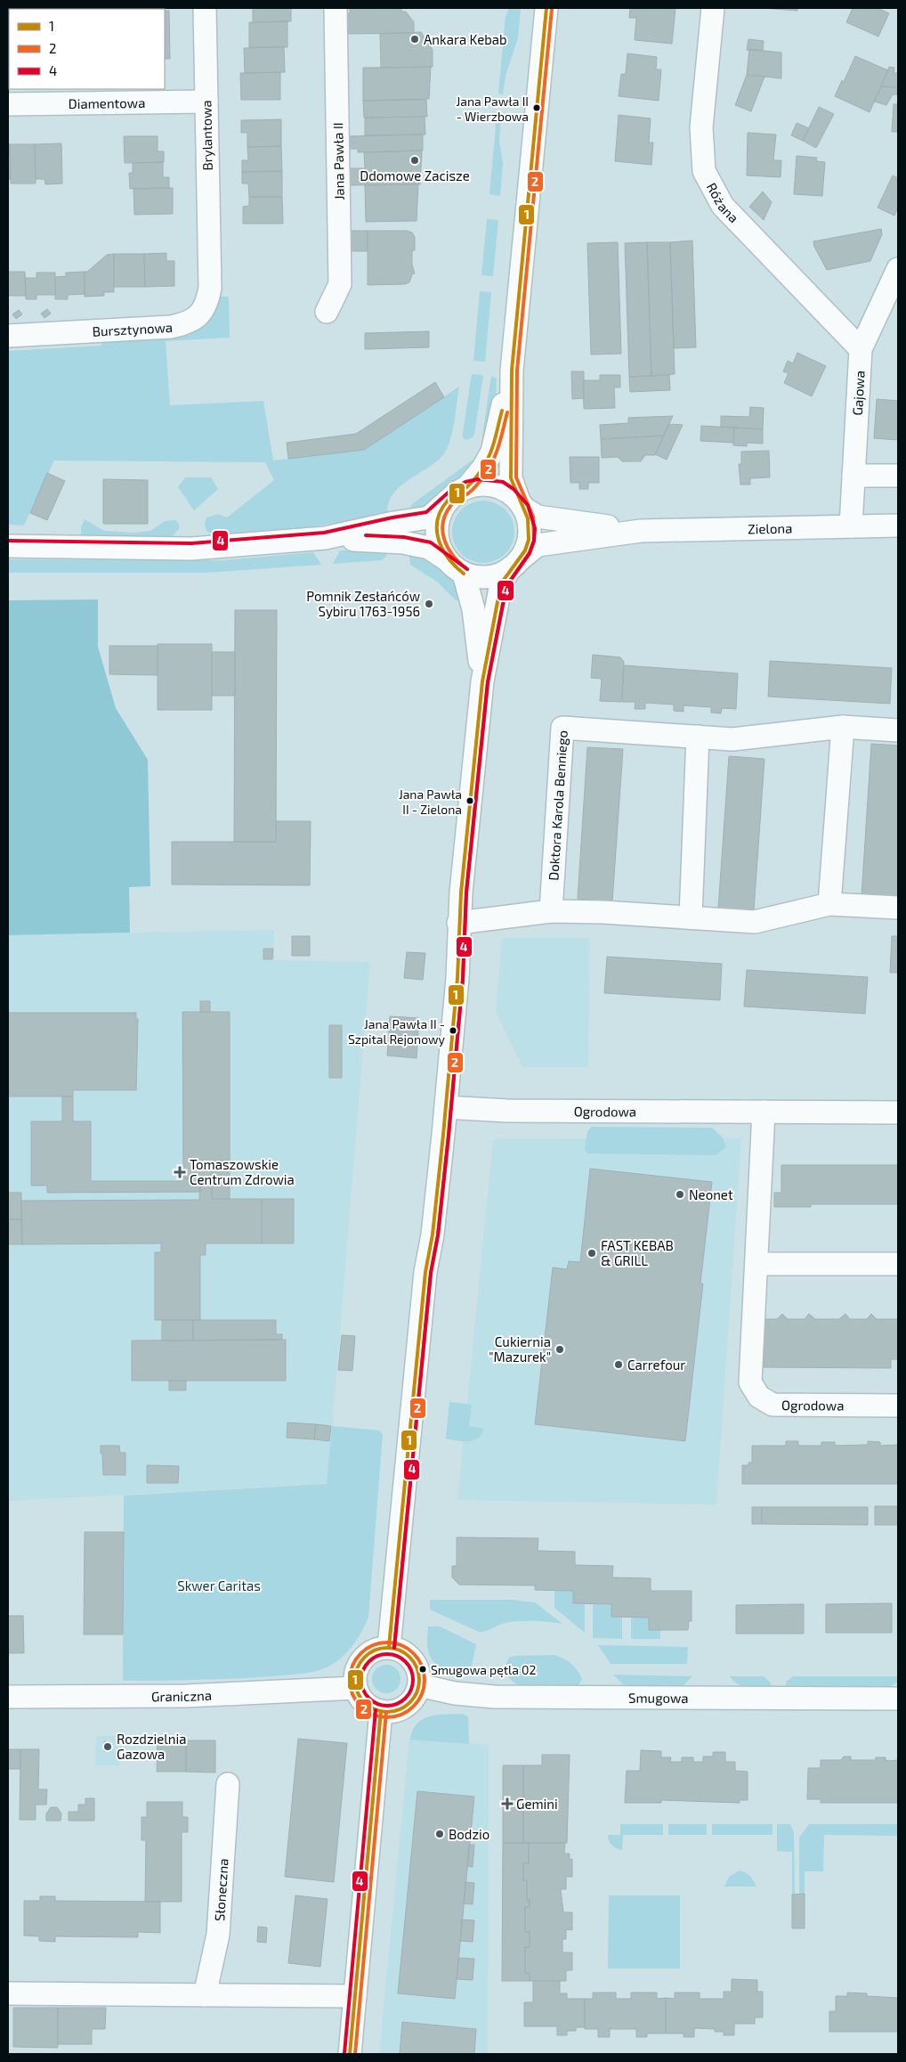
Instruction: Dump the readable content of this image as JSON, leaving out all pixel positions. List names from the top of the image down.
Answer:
{
  "streets": {
    "street": [
      "Diamentowa",
      "Brylantowa",
      "Jana Pawła II",
      "Różana",
      "Bursztynowa",
      "Gajowa",
      "Zielona",
      "Doktora Karola Benniego",
      "Ogrodowa",
      "Graniczna",
      "Smugowa",
      "Słoneczna"
    ]
  },
  "crossings": [
    ["Diamentowa", "Brylantowa"],
    ["Brylantowa", "Bursztynowa"],
    ["Różana", "Gajowa"],
    ["Gajowa", "Zielona"],
    ["Graniczna", "Smugowa"]
  ],
  "parks": ["Skwer Caritas"],
  "places": {
    "other": [
      "Ankara Kebab",
      "Jana Pawła II - Wierzbowa",
      "Ddomowe Zacisze",
      "Pomnik Zesłańców Sybiru 1763-1956",
      "Jana Pawła II - Zielona",
      "Jana Pawła II - Szpital Rejonowy",
      "Neonet",
      "FAST KEBAB & GRILL",
      "Cukiernia \"Mazurek\"",
      "Carrefour",
      "Smugowa pętla 02",
      "Rozdzielnia Gazowa",
      "Bodzio"
    ],
    "health": ["Tomaszowskie Centrum Zdrowia", "Gemini"]
  },
  "lines": ["transit line 1", "transit line 2", "transit line 4"],
  "legend": ["1", "2", "4"]
}
